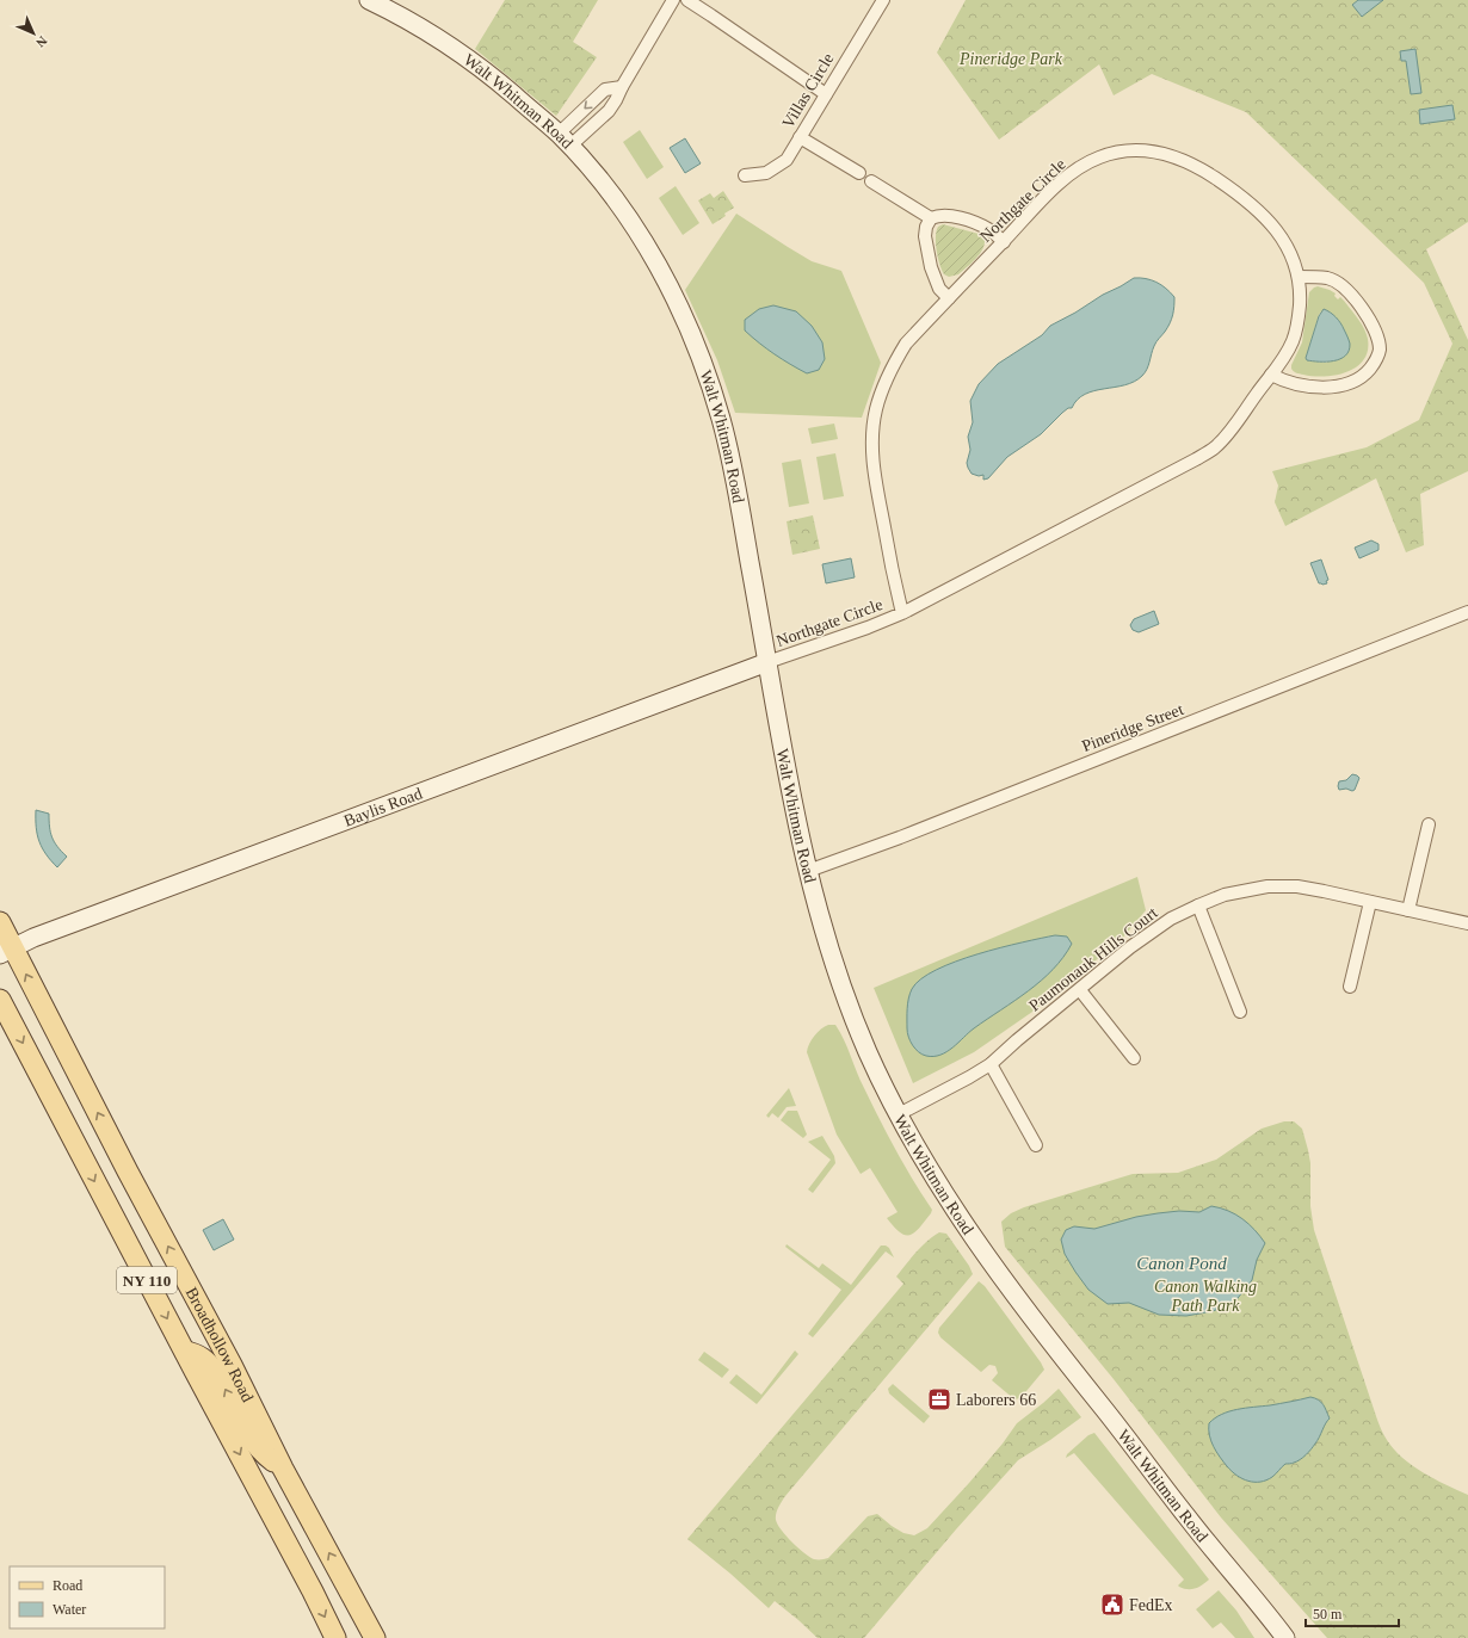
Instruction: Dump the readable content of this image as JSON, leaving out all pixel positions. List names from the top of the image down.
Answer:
{
  "streets": {
    "main road": [
      "Walt Whitman Road",
      "Baylis Road",
      "NY 110",
      "Broadhollow Road"
    ],
    "street": [
      "Villas Circle",
      "Northgate Circle",
      "Pineridge Street",
      "Paumonauk Hills Court"
    ]
  },
  "crossings": [
    ["Walt Whitman Road", "Northgate Circle"],
    ["Walt Whitman Road", "Pineridge Street"],
    ["Walt Whitman Road", "Baylis Road"],
    ["Walt Whitman Road", "Paumonauk Hills Court"],
    ["Northgate Circle", "Baylis Road"],
    ["Baylis Road", "Broadhollow Road"]
  ],
  "water": ["Canon Pond"],
  "parks": ["Pineridge Park", "Canon Walking Path Park"],
  "places": {
    "office": ["Laborers 66"],
    "public building": ["FedEx"]
  },
  "legend": ["Road", "Water"],
  "scale_bar": "50 m",
  "north": "bottom right"
}
